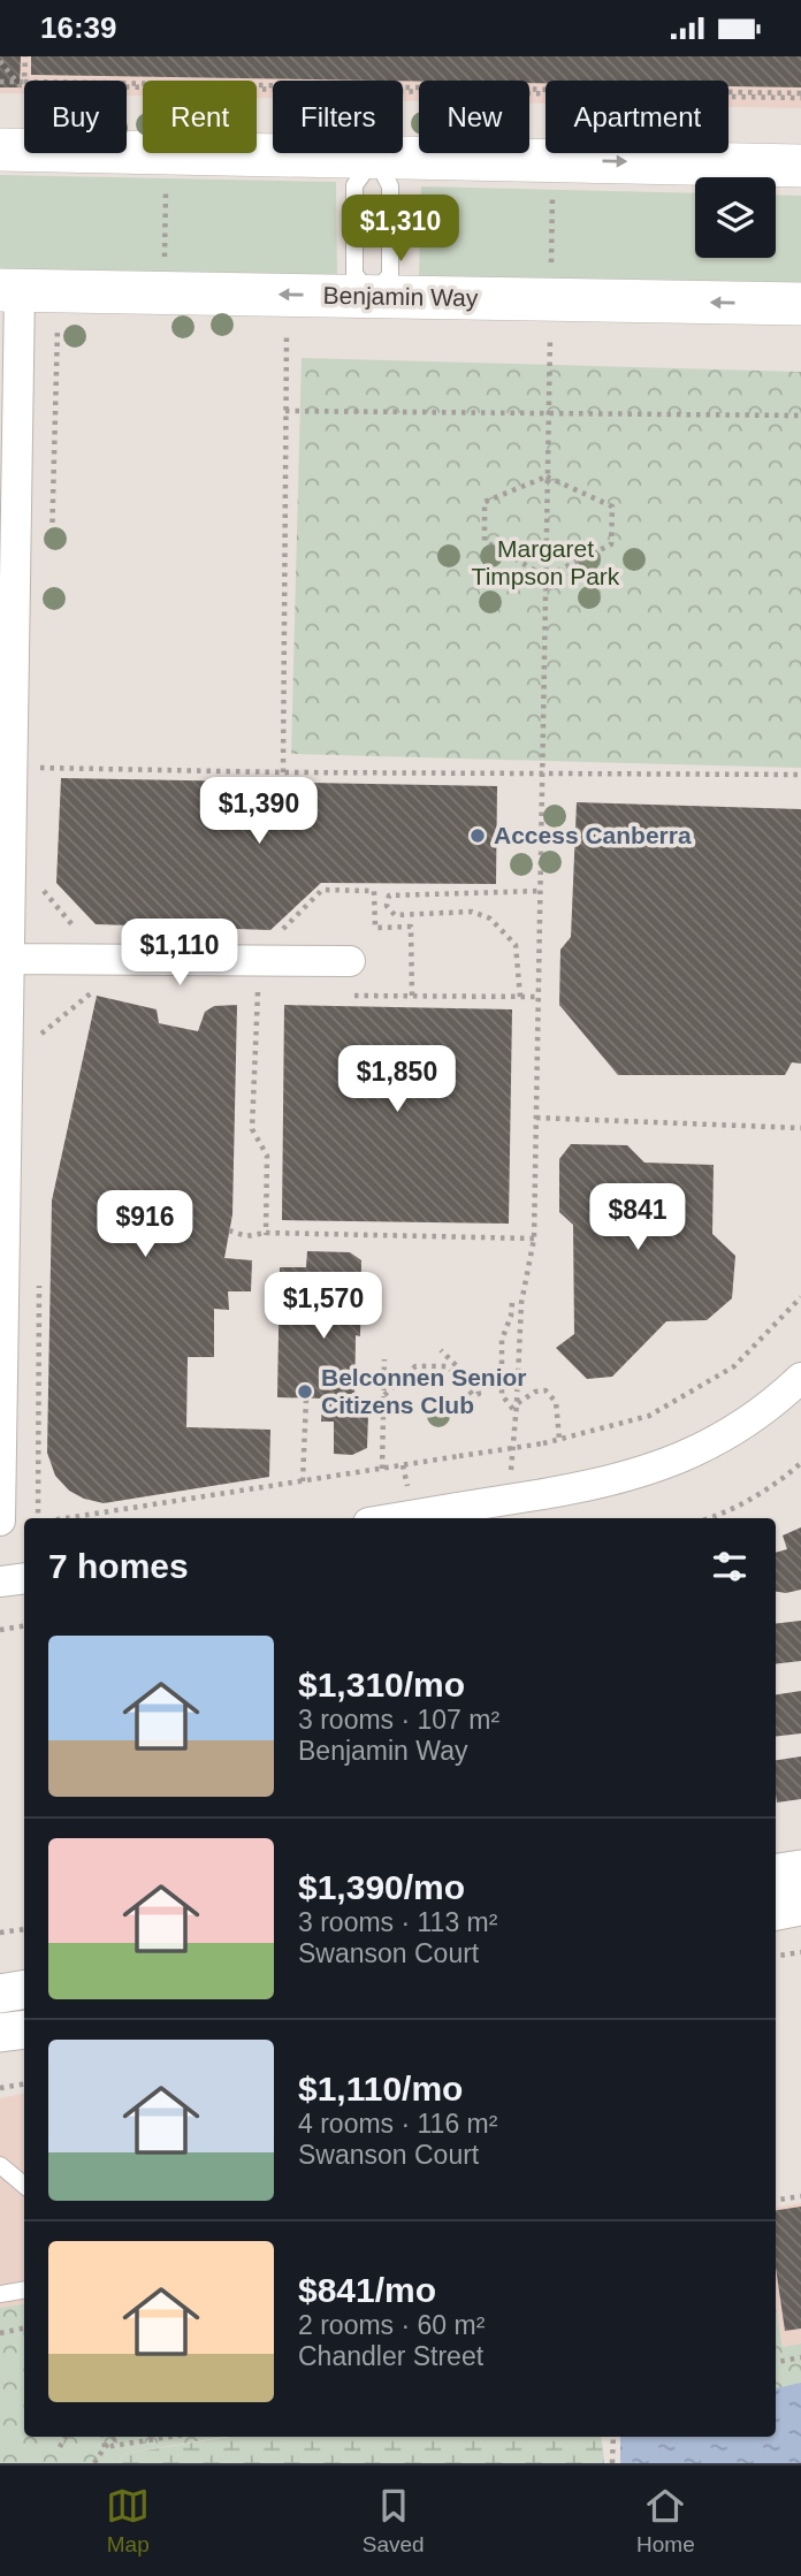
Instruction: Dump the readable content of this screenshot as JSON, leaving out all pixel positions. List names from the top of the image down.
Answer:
{
  "streets": {
    "main road": ["Benjamin Way"]
  },
  "parks": ["Margaret Timpson Park"],
  "places": ["Access Canberra", "Belconnen Senior Citizens Club"],
  "page": {
    "status": "16:39",
    "chip": [
      "Buy",
      "Rent",
      "Filters",
      "New",
      "Apartment"
    ],
    "price": [
      "$1,310",
      "$1,390",
      "$1,110",
      "$1,850",
      "$841",
      "$916",
      "$1,570"
    ],
    "heading": "7 homes",
    "list": [
      {
        "name": "$1,310/mo",
        "note": "3 rooms · 107 m² · Benjamin Way"
      },
      {
        "name": "$1,390/mo",
        "note": "3 rooms · 113 m² · Swanson Court"
      },
      {
        "name": "$1,110/mo",
        "note": "4 rooms · 116 m² · Swanson Court"
      },
      {
        "name": "$841/mo",
        "note": "2 rooms · 60 m² · Chandler Street"
      }
    ],
    "tabs": ["Map", "Saved", "Home"]
  }
}
